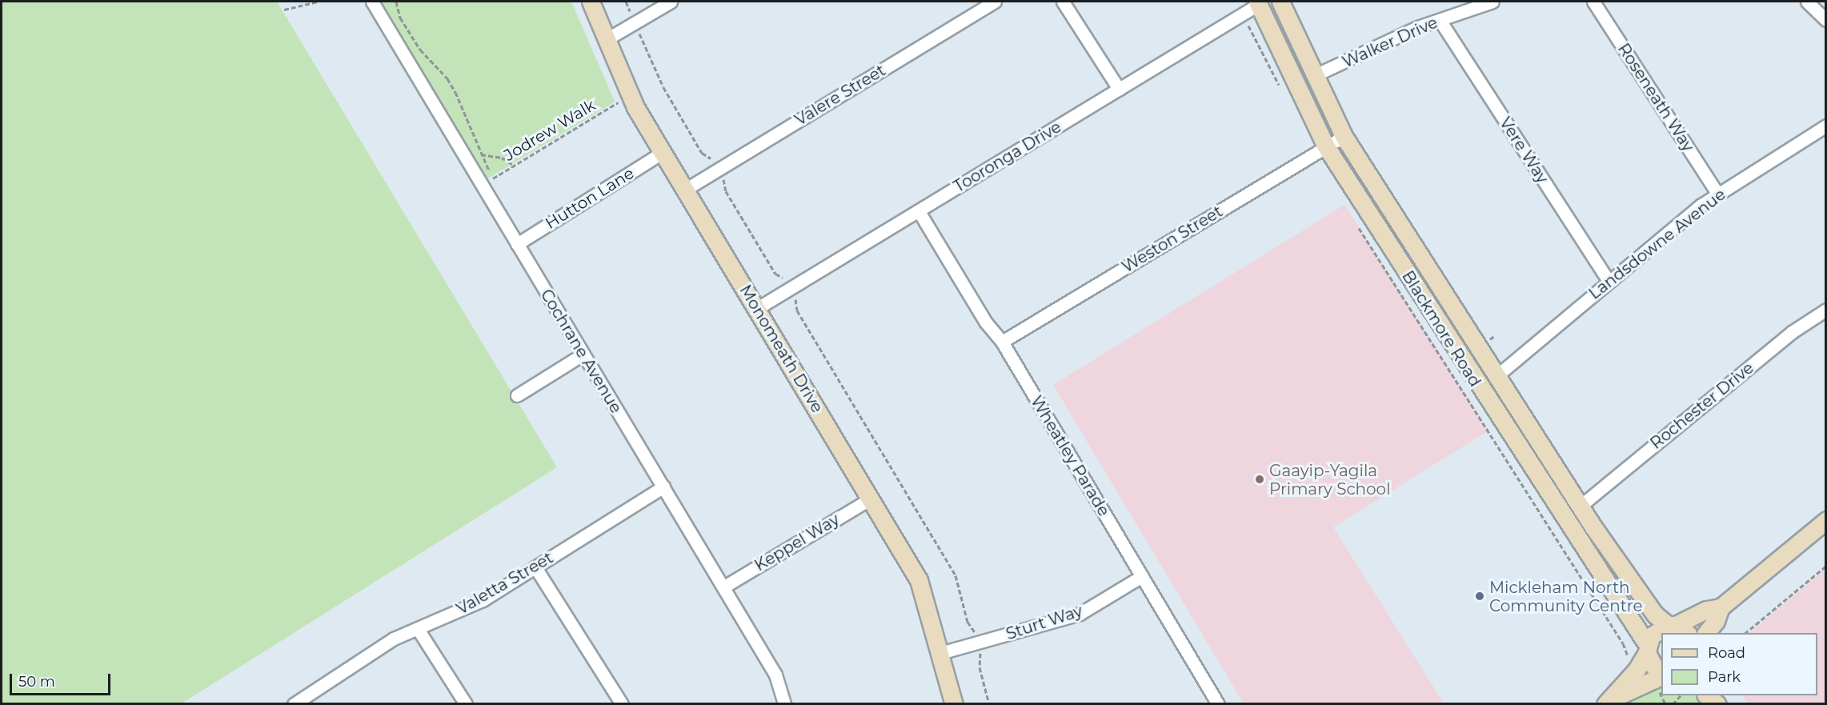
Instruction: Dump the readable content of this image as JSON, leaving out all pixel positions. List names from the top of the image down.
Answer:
{
  "streets": {
    "street": [
      "Walker Drive",
      "Valere Street",
      "Roseneath Way",
      "Vere Way",
      "Tooronga Drive",
      "Hutton Lane",
      "Weston Street",
      "Landsdowne Avenue",
      "Blackmore Road",
      "Monomeath Drive",
      "Cochrane Avenue",
      "Rochester Drive",
      "Wheatley Parade",
      "Keppel Way",
      "Valetta Street",
      "Sturt Way"
    ],
    "path": ["Jodrew Walk"]
  },
  "crossings": [
    ["Walker Drive", "Vere Way"],
    ["Walker Drive", "Blackmore Road"],
    ["Valere Street", "Monomeath Drive"],
    ["Roseneath Way", "Landsdowne Avenue"],
    ["Jodrew Walk", "Monomeath Drive"],
    ["Jodrew Walk", "Cochrane Avenue"],
    ["Vere Way", "Landsdowne Avenue"],
    ["Tooronga Drive", "Blackmore Road"],
    ["Tooronga Drive", "Monomeath Drive"],
    ["Tooronga Drive", "Wheatley Parade"],
    ["Hutton Lane", "Monomeath Drive"],
    ["Hutton Lane", "Cochrane Avenue"],
    ["Weston Street", "Blackmore Road"],
    ["Weston Street", "Wheatley Parade"],
    ["Landsdowne Avenue", "Blackmore Road"],
    ["Blackmore Road", "Rochester Drive"],
    ["Monomeath Drive", "Keppel Way"],
    ["Monomeath Drive", "Sturt Way"],
    ["Cochrane Avenue", "Keppel Way"],
    ["Cochrane Avenue", "Valetta Street"],
    ["Wheatley Parade", "Sturt Way"]
  ],
  "places": ["Gaayip-Yagila Primary School", "Mickleham North Community Centre"],
  "legend": ["Road", "Park"],
  "scale_bar": "50 m"
}
